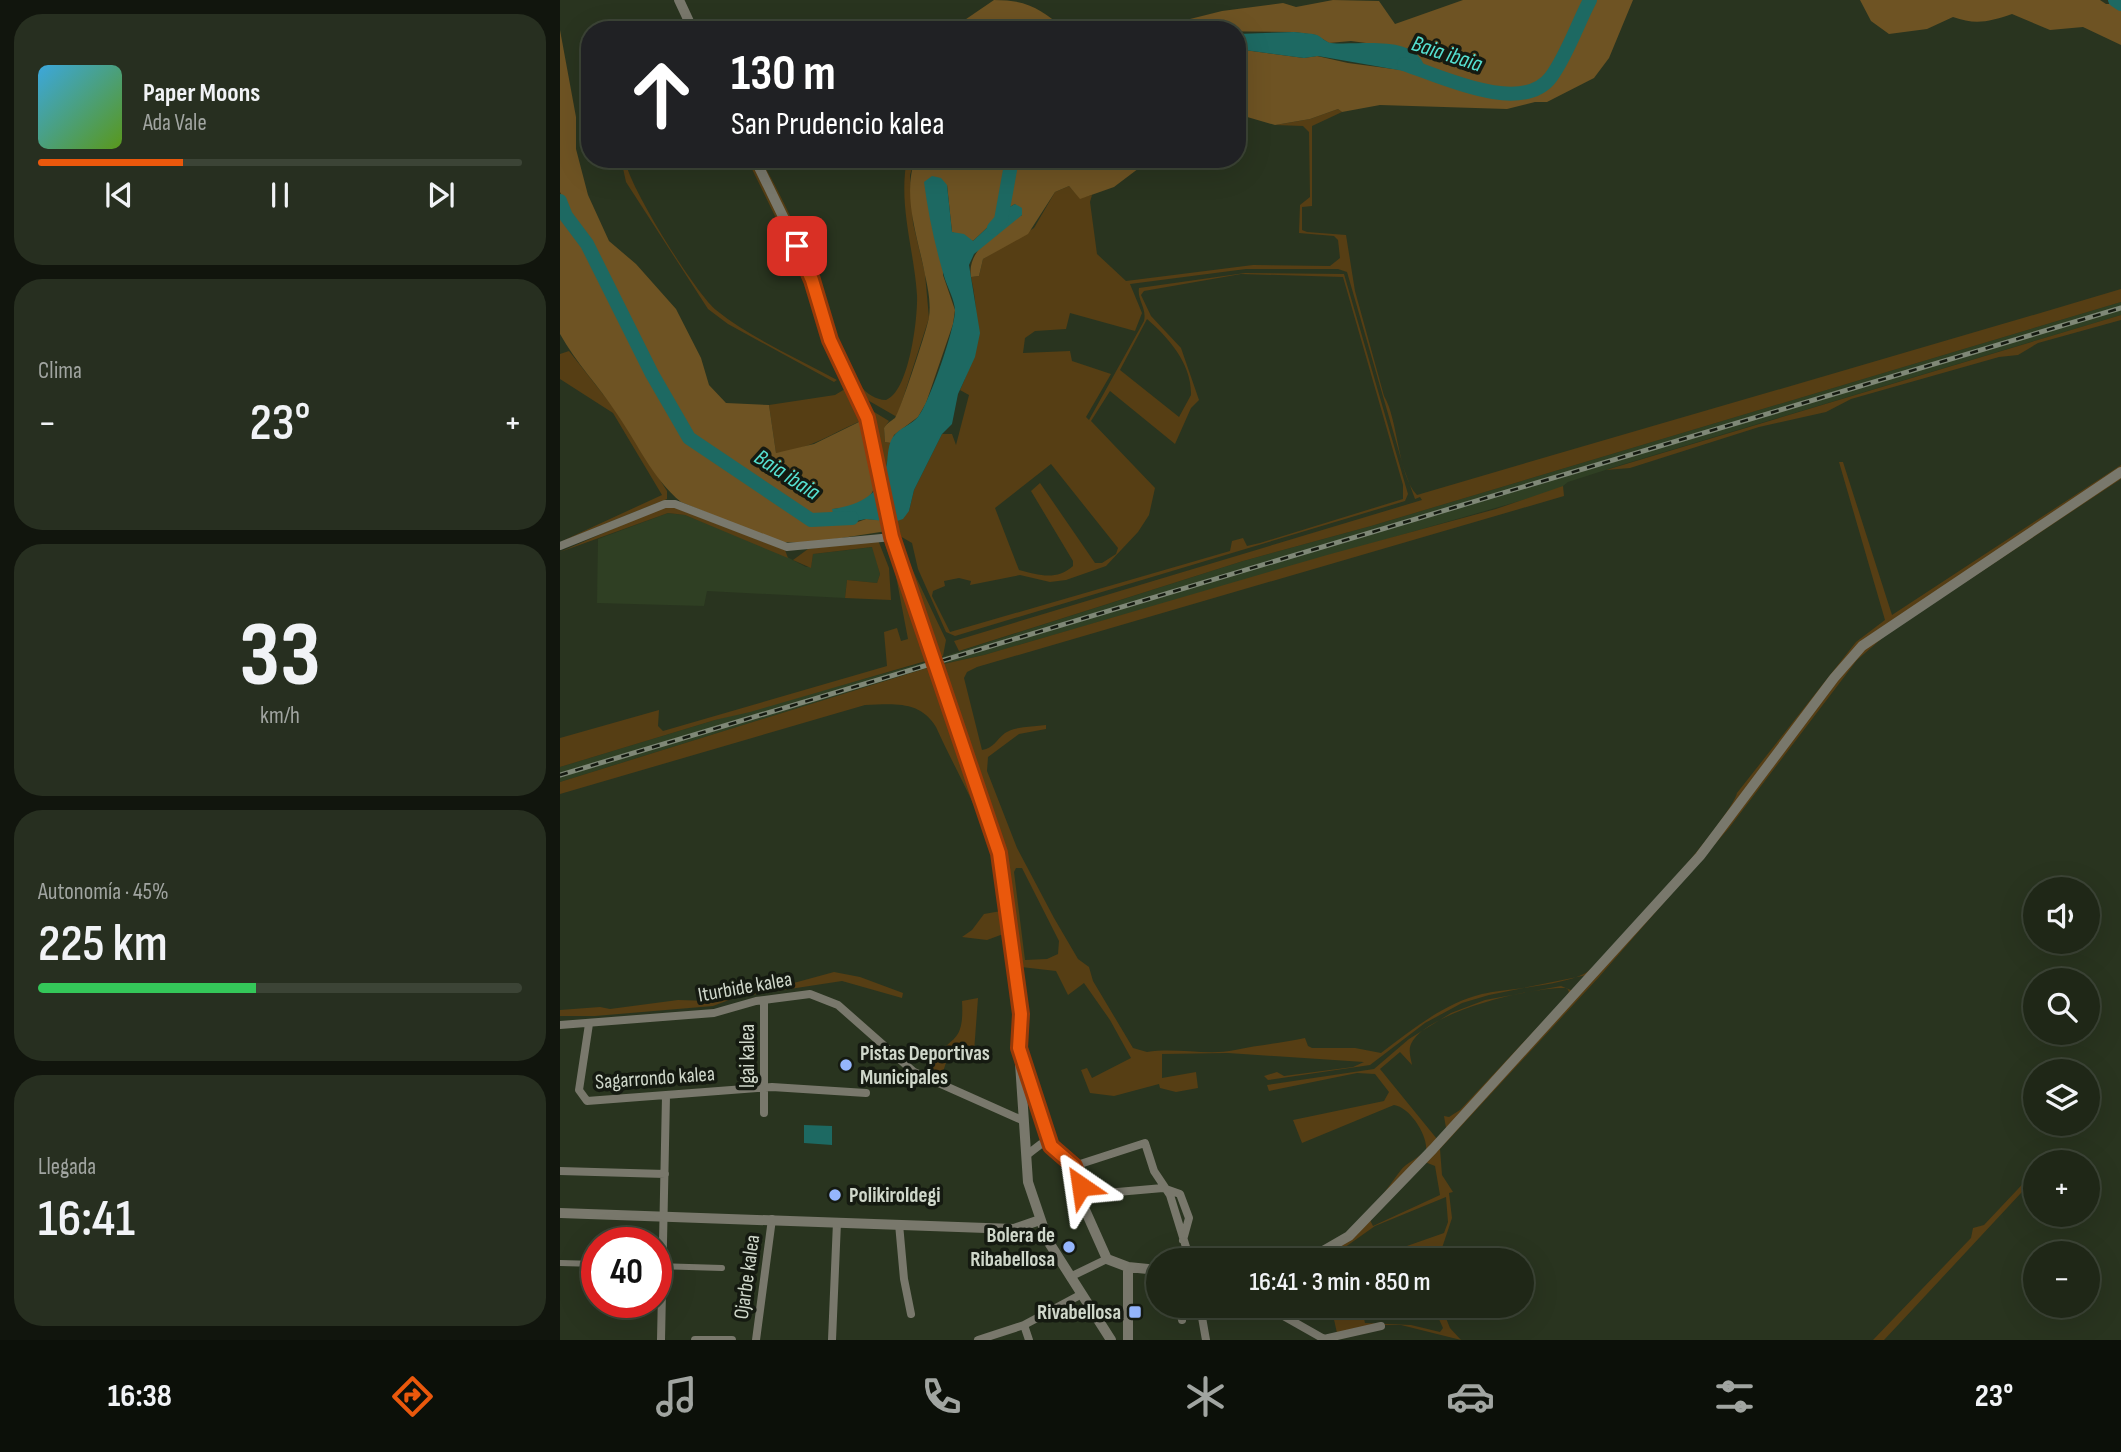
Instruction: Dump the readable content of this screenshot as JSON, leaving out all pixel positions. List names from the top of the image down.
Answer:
{
  "streets": {
    "street": [
      "Iturbide kalea",
      "Igai kalea",
      "Sagarrondo kalea",
      "Ojarbe kalea"
    ]
  },
  "crossings": [
    ["Iturbide kalea", "Igai kalea"],
    ["Iturbide kalea", "Sagarrondo kalea"],
    ["Igai kalea", "Sagarrondo kalea"]
  ],
  "water": ["Baia ibaia"],
  "places": {
    "other": ["Pistas Deportivas Municipales", "Polikiroldegi", "Bolera de Ribabellosa"],
    "transit": ["Rivabellosa"]
  },
  "page": {
    "turn": ["130 m", "San Prudencio kalea"],
    "song": ["Paper Moons", "Ada Vale"],
    "tile": [
      "Clima",
      ["33", "km/h"],
      ["Autonomía · 45%", "225 km"],
      ["Llegada", "16:41"]
    ],
    "heat": ["−", "23°", "+"],
    "map_buttons": ["+", "−"],
    "limit": "40",
    "trip": "16:41 · 3 min · 850 m",
    "tabs": ["16:38", "23°"]
  }
}
